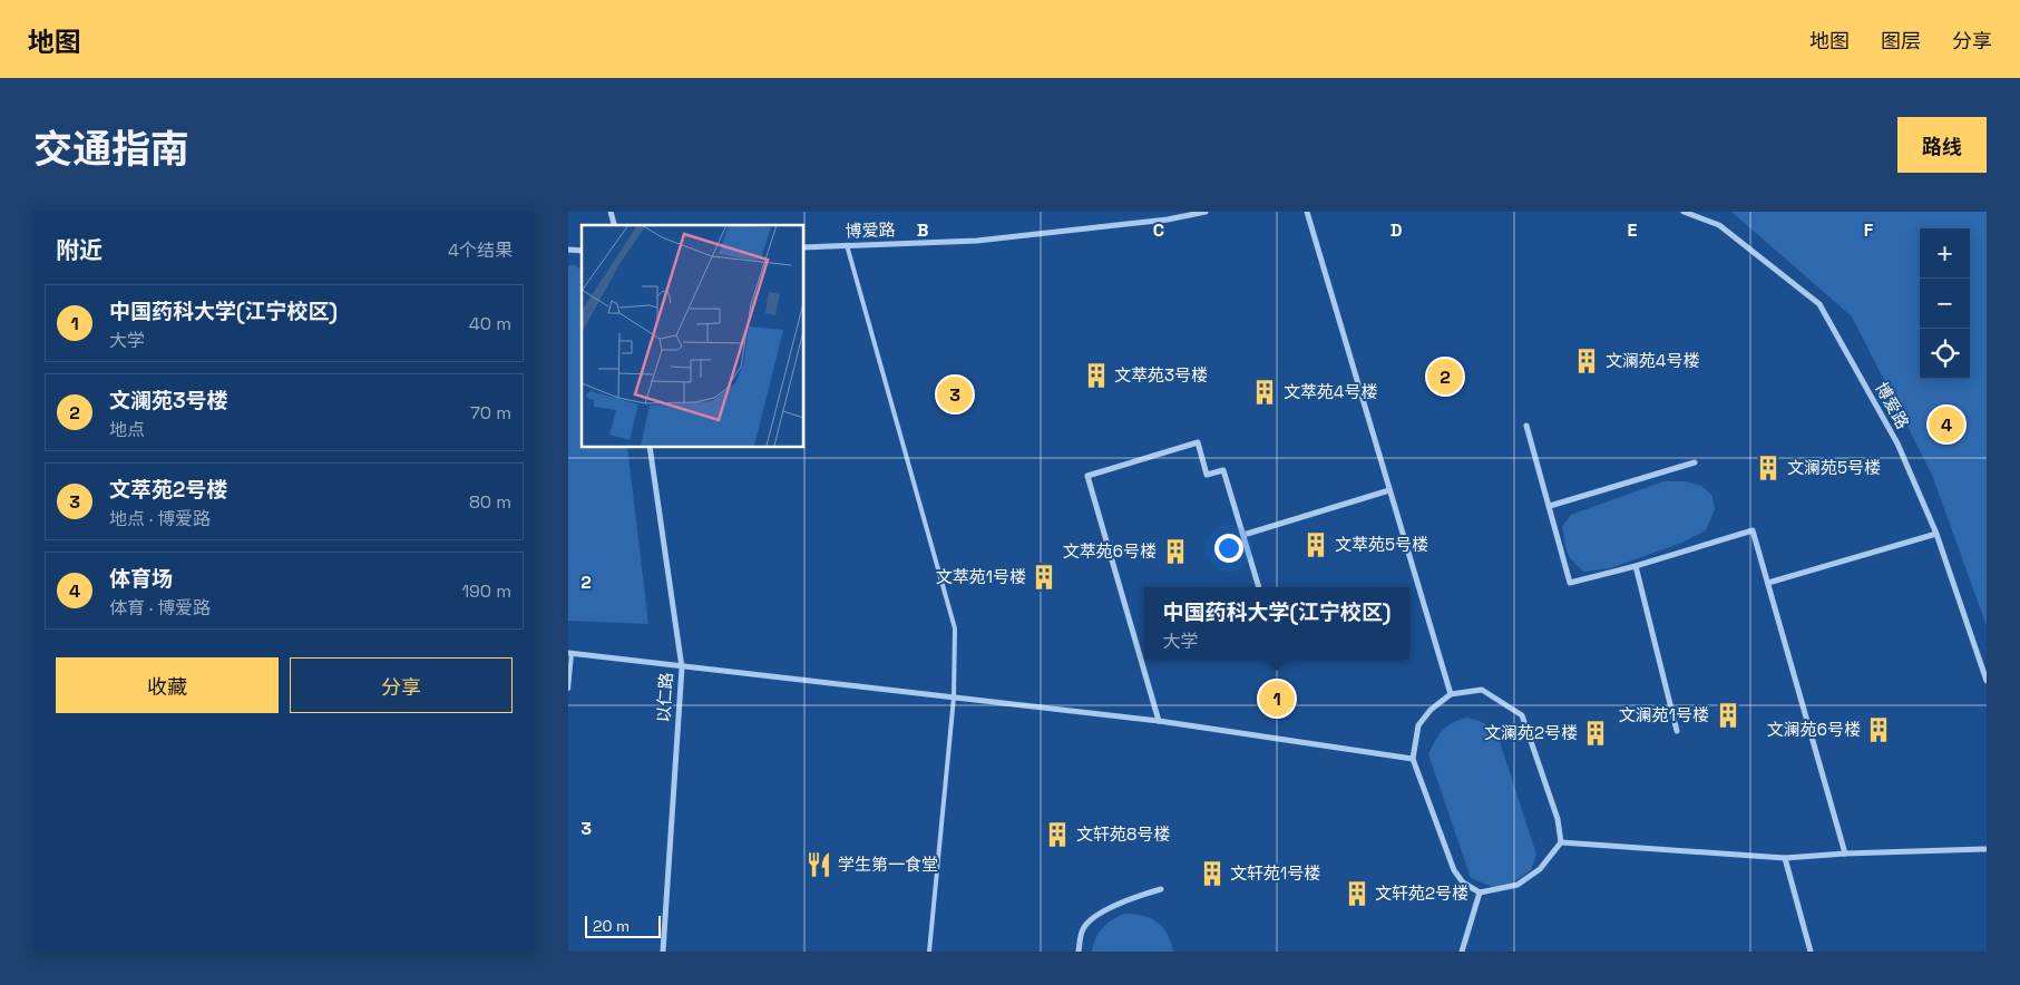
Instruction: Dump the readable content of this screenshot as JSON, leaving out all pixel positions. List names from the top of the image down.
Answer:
{
  "streets": {
    "street": ["博爱路", "以仁路"]
  },
  "places": {
    "building": [
      "文澜苑4号楼",
      "文萃苑3号楼",
      "文萃苑4号楼",
      "文澜苑5号楼",
      "文萃苑5号楼",
      "文萃苑6号楼",
      "文萃苑1号楼",
      "文澜苑1号楼",
      "文澜苑6号楼",
      "文澜苑2号楼",
      "文轩苑8号楼",
      "文轩苑1号楼",
      "文轩苑2号楼"
    ],
    "restaurant": ["学生第一食堂"]
  },
  "scale_bar": "20 m",
  "page": {
    "header": "地图",
    "nav": ["地图", "图层", "分享"],
    "title": "交通指南",
    "buttons": [
      "路线",
      ["收藏", "分享"]
    ],
    "heading": ["附近", "4个结果"],
    "map_buttons": ["+", "−"],
    "list": [
      {
        "mark": "1",
        "name": "中国药科大学(江宁校区)",
        "note": "大学",
        "value": "40 m"
      },
      {
        "mark": "2",
        "name": "文澜苑3号楼",
        "note": "地点",
        "value": "70 m"
      },
      {
        "mark": "3",
        "name": "文萃苑2号楼",
        "note": "地点 · 博爱路",
        "value": "80 m"
      },
      {
        "mark": "4",
        "name": "体育场",
        "note": "体育 · 博爱路",
        "value": "190 m"
      }
    ],
    "pins": [
      "2",
      "3",
      "4",
      "1"
    ],
    "popup": ["中国药科大学(江宁校区)", "大学"],
    "scale": "20 m"
  },
  "grid": {
    "columns": [
      "B",
      "C",
      "D",
      "E",
      "F"
    ],
    "rows": ["2", "3"]
  }
}
